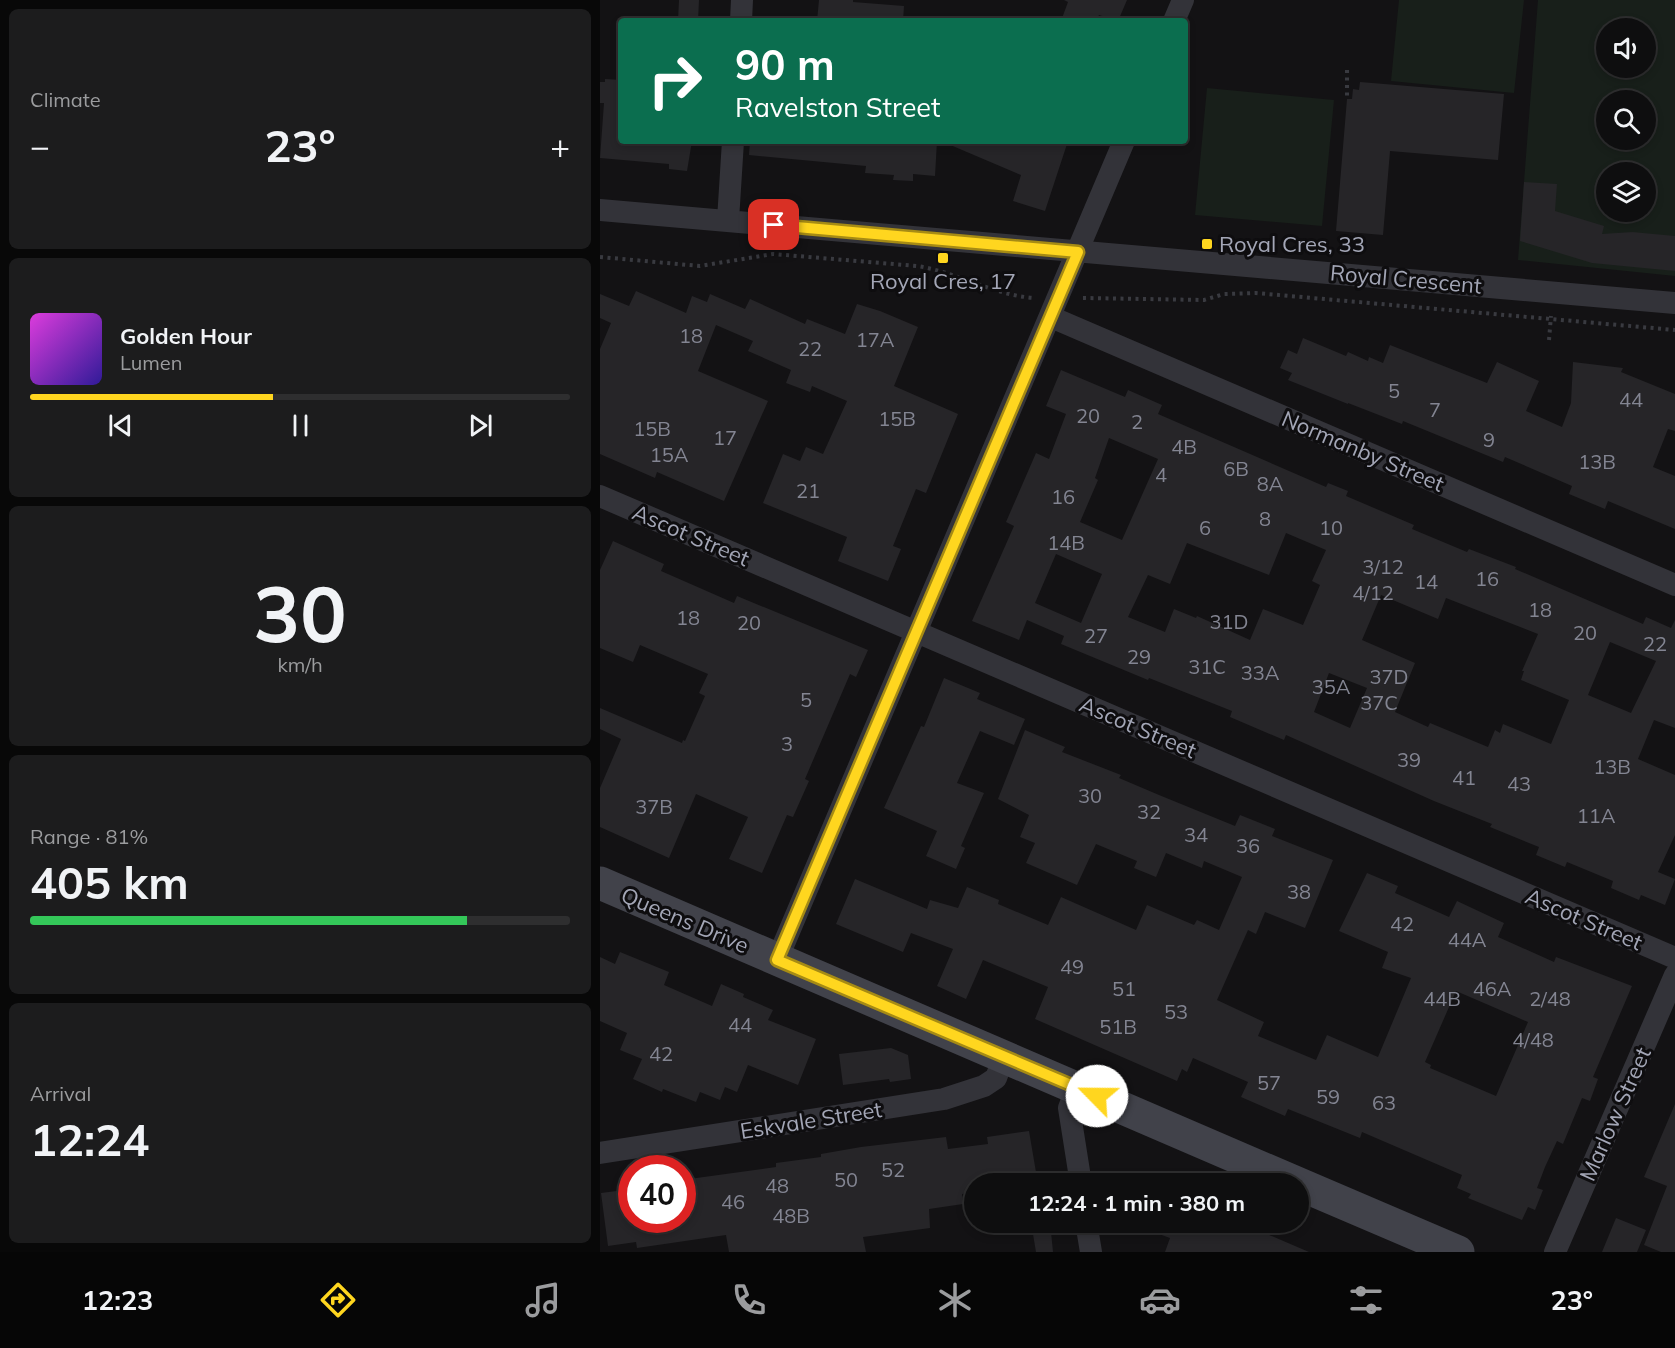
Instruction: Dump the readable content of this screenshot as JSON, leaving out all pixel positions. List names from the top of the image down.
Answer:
{
  "streets": {
    "street": [
      "Royal Crescent",
      "Normanby Street",
      "Ascot Street",
      "Queens Drive",
      "Marlow Street",
      "Eskvale Street"
    ]
  },
  "crossings": [
    ["Queens Drive", "Eskvale Street"]
  ],
  "places": {
    "transit": ["Royal Cres, 33", "Royal Cres, 17"]
  },
  "house_numbers": [
    "18",
    "17A",
    "22",
    "5",
    "44",
    "7",
    "20",
    "15B",
    "2",
    "15B",
    "17",
    "9",
    "4B",
    "15A",
    "13B",
    "6B",
    "4",
    "8A",
    "21",
    "16",
    "8",
    "6",
    "10",
    "14B",
    "3/12",
    "16",
    "14",
    "4/12",
    "18",
    "18",
    "31D",
    "20",
    "20",
    "27",
    "22",
    "29",
    "31C",
    "33A",
    "37D",
    "35A",
    "5",
    "37C",
    "3",
    "39",
    "13B",
    "41",
    "43",
    "30",
    "37B",
    "32",
    "11A",
    "34",
    "36",
    "38",
    "42",
    "44A",
    "49",
    "51",
    "46A",
    "44B",
    "2/48",
    "53",
    "44",
    "51B",
    "4/48",
    "42",
    "57",
    "59",
    "63",
    "52",
    "50",
    "48",
    "46",
    "48B"
  ],
  "page": {
    "tile": [
      "Climate",
      ["30", "km/h"],
      ["Range · 81%", "405 km"],
      ["Arrival", "12:24"]
    ],
    "turn": ["90 m", "Ravelston Street"],
    "heat": ["−", "23°", "+"],
    "song": ["Golden Hour", "Lumen"],
    "limit": "40",
    "trip": "12:24 · 1 min · 380 m",
    "tabs": ["12:23", "23°"]
  }
}
